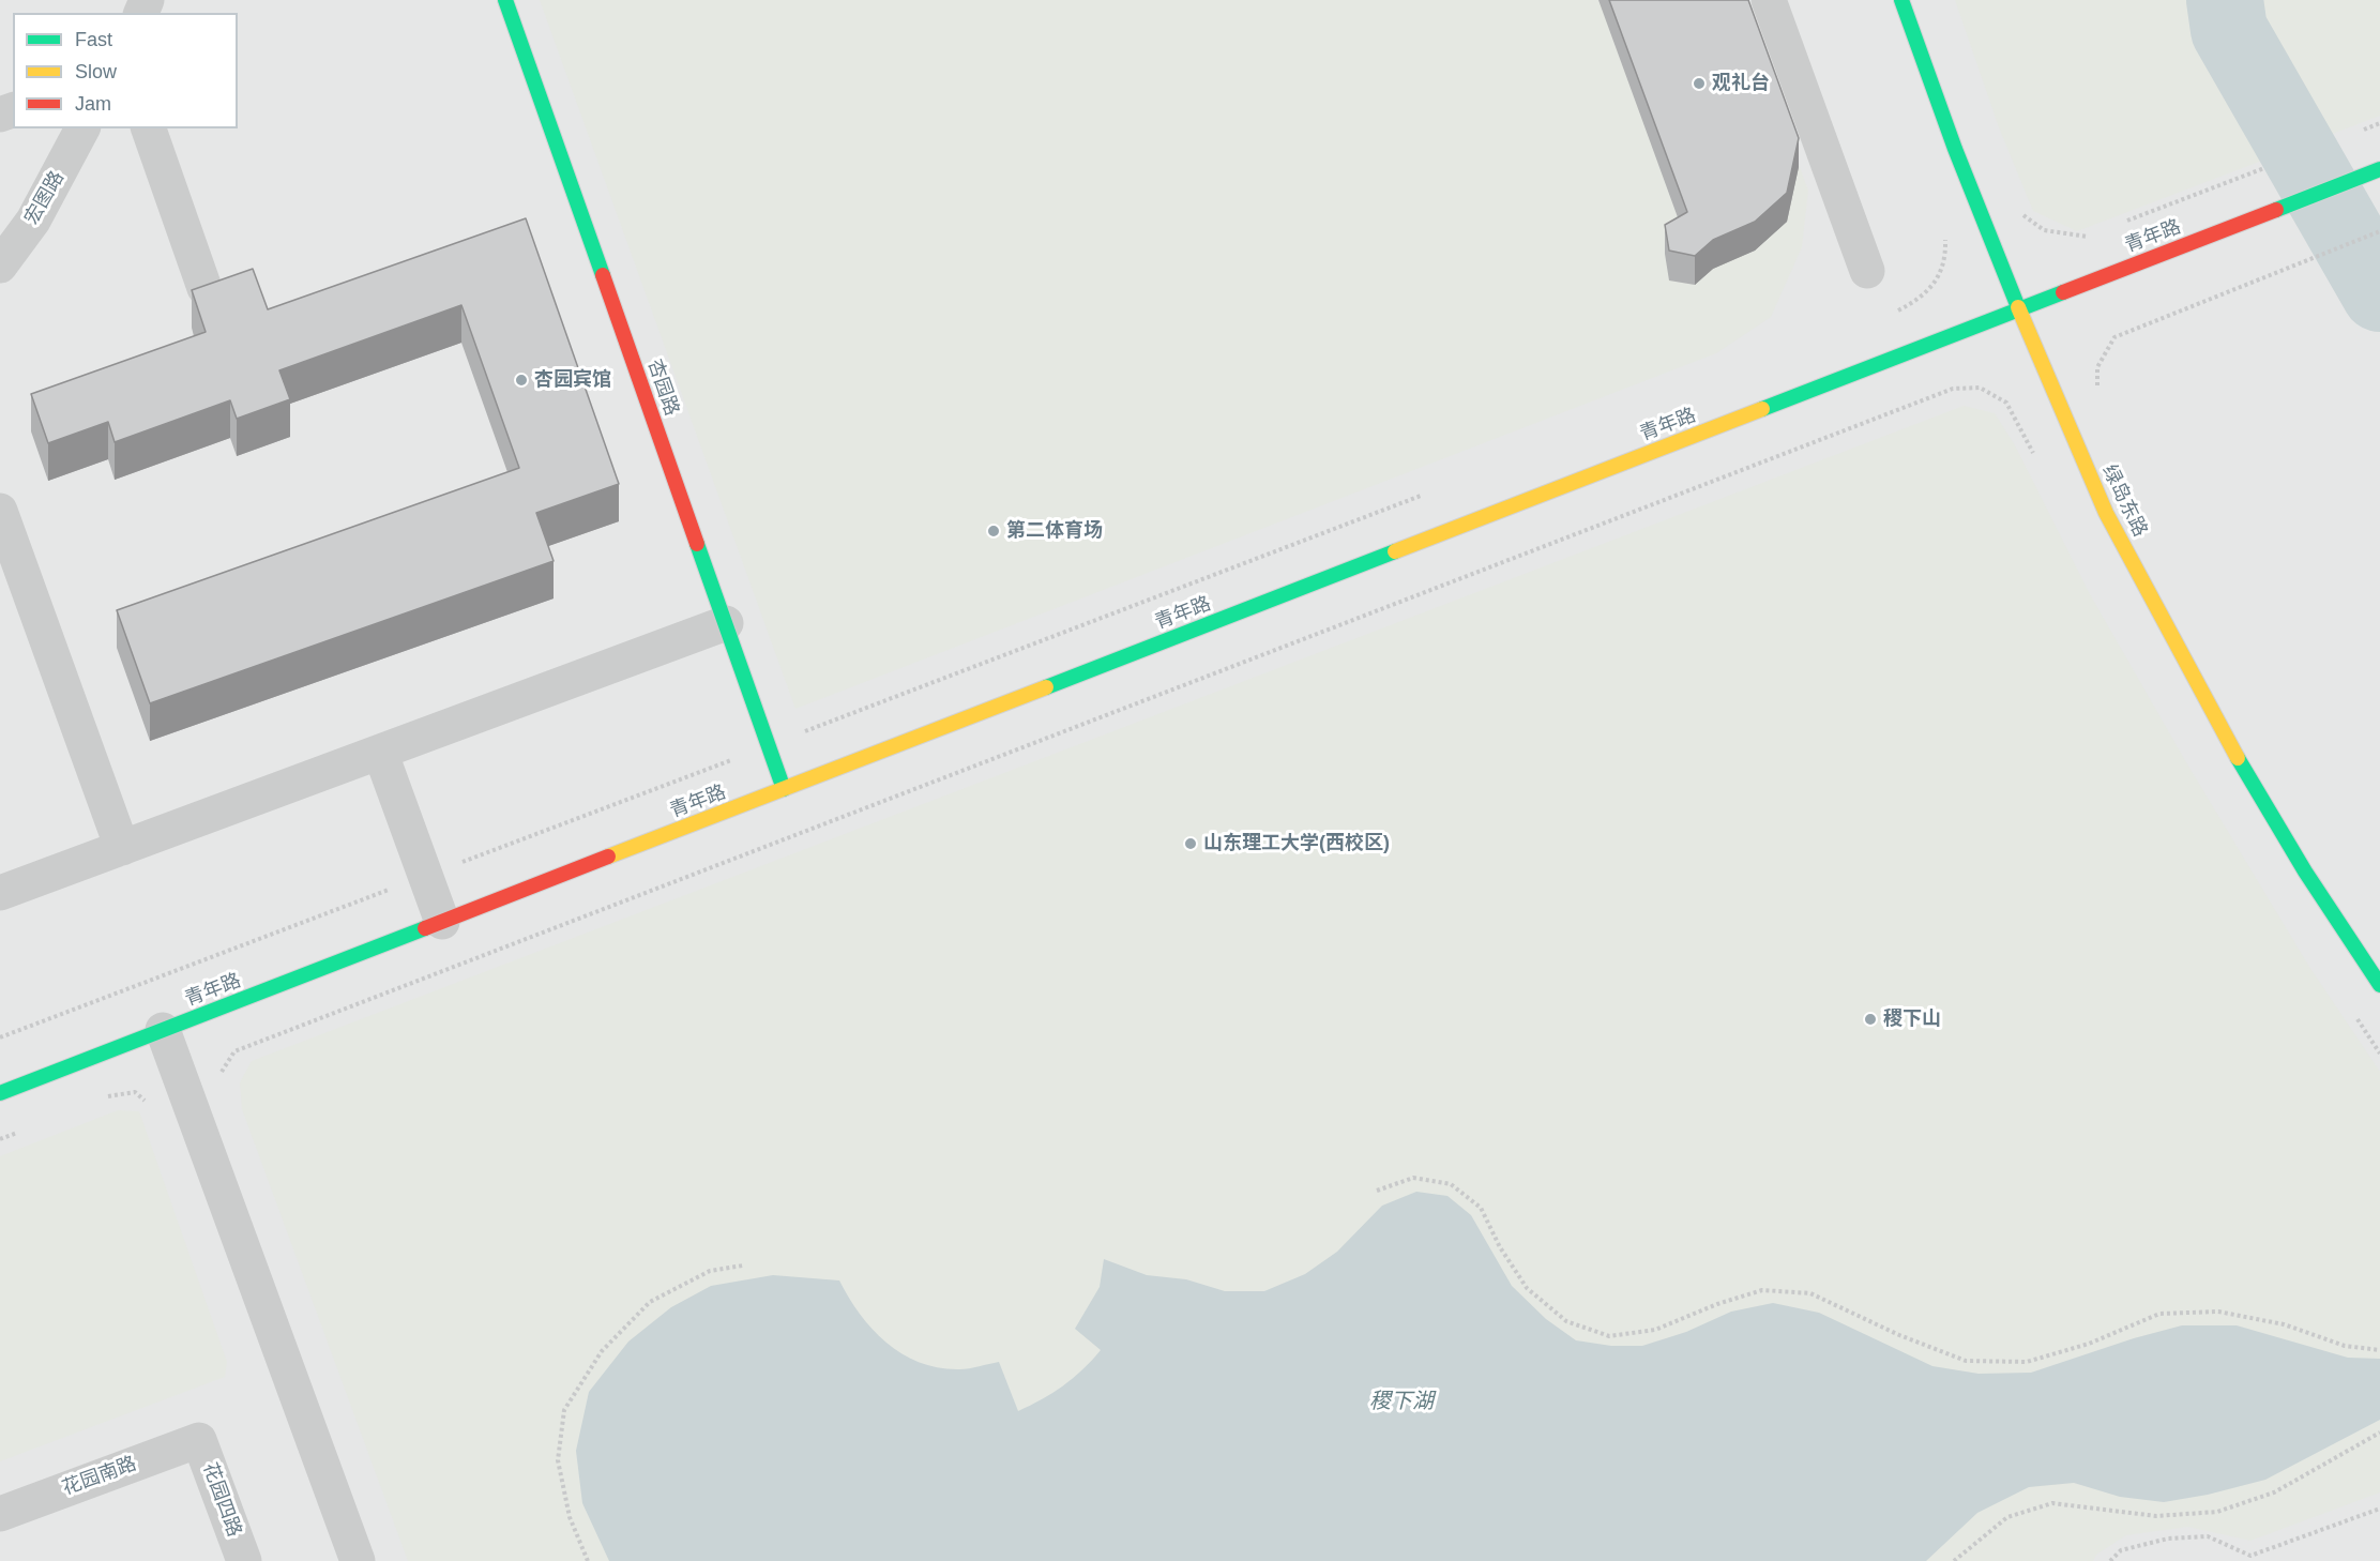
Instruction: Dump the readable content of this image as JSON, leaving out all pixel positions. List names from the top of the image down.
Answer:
{
  "streets": {
    "street": [
      "宏图路",
      "青年路",
      "杏园路",
      "绿岛东路",
      "花园南路",
      "花园四路"
    ]
  },
  "crossings": [
    ["青年路", "杏园路"],
    ["青年路", "绿岛东路"],
    ["花园南路", "花园四路"]
  ],
  "water": ["稷下湖"],
  "places": [
    "观礼台",
    "杏园宾馆",
    "第二体育场",
    "山东理工大学(西校区)",
    "稷下山"
  ],
  "legend": ["Fast", "Slow", "Jam"]
}
